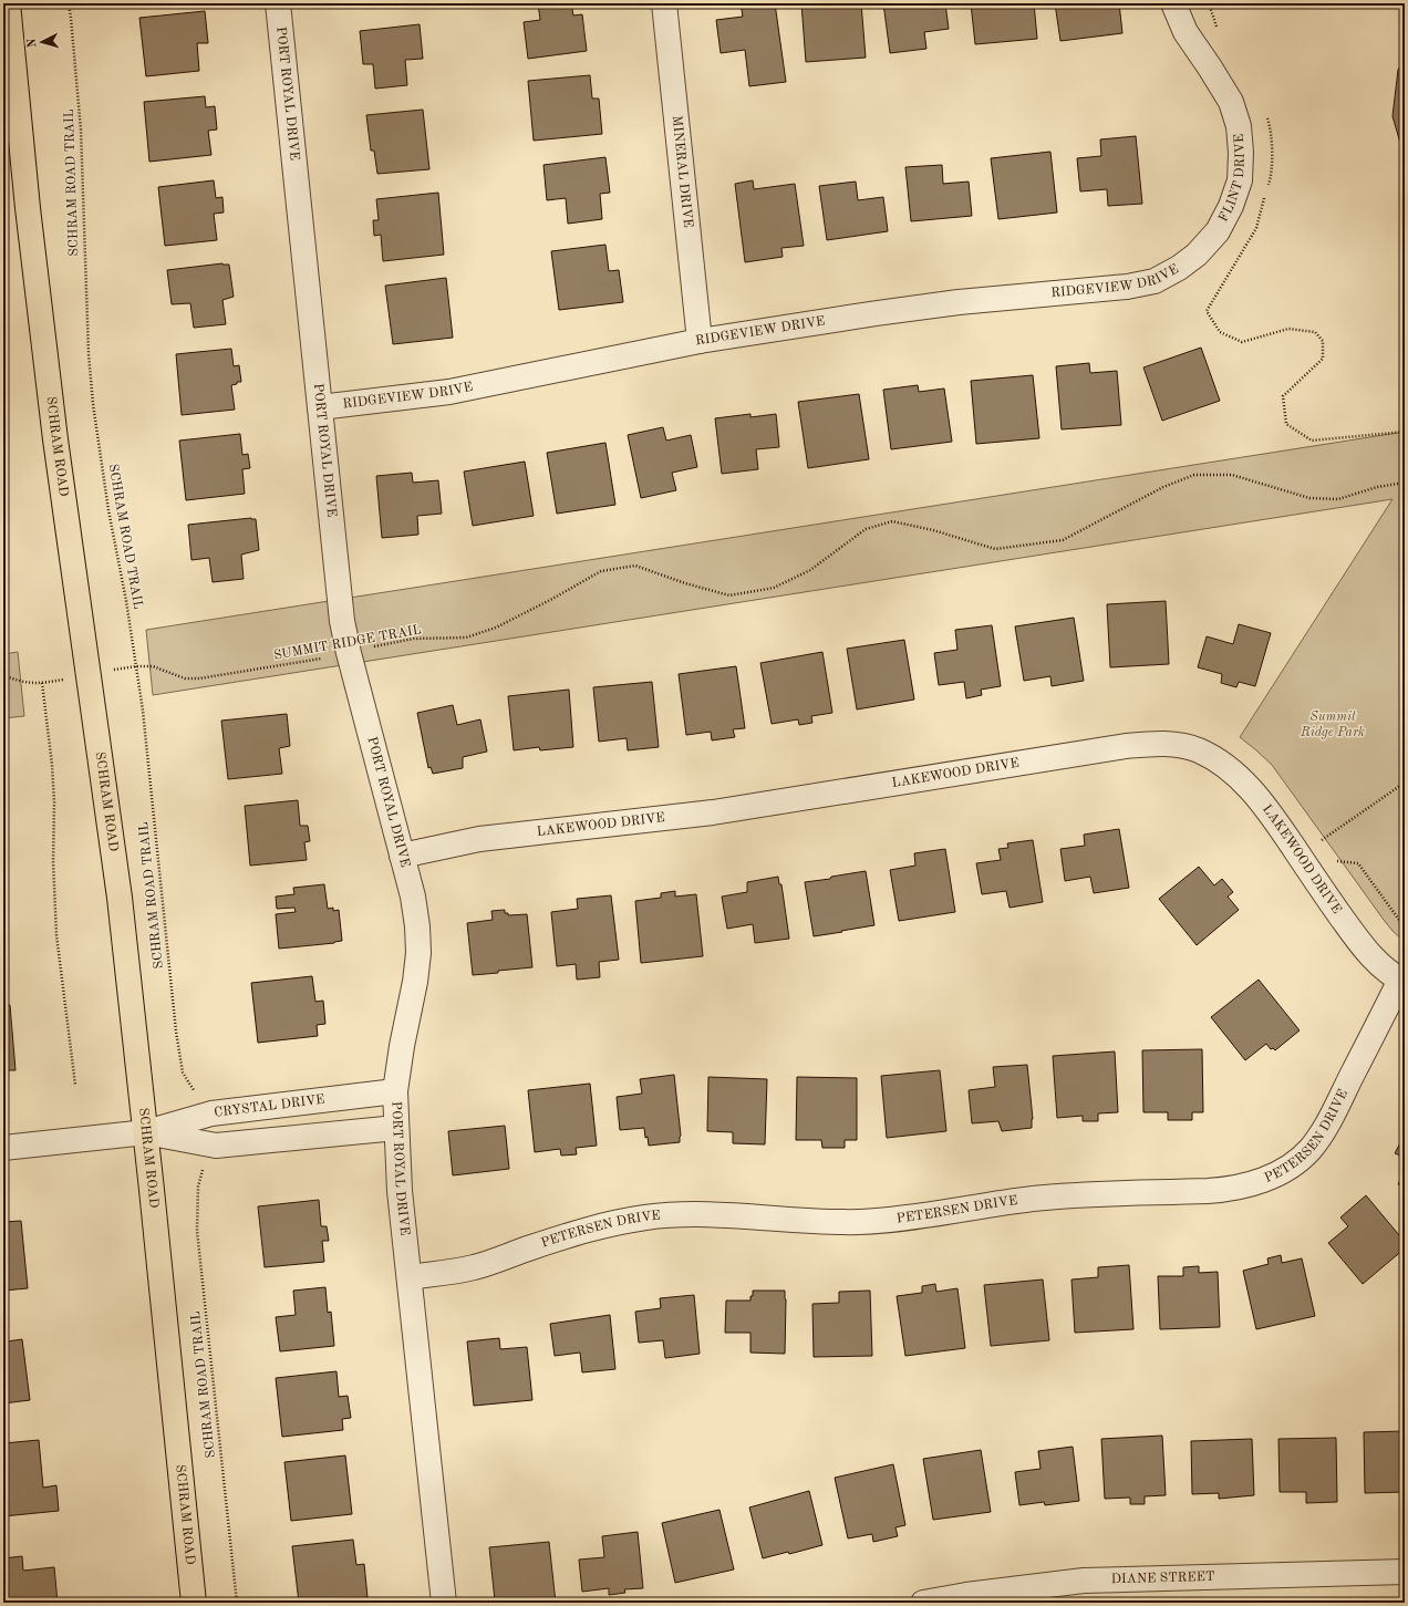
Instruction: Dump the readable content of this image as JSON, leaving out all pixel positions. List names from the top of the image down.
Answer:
{
  "streets": {
    "main road": ["SCHRAM ROAD"],
    "street": [
      "PORT ROYAL DRIVE",
      "MINERAL DRIVE",
      "FLINT DRIVE",
      "RIDGEVIEW DRIVE",
      "LAKEWOOD DRIVE",
      "CRYSTAL DRIVE",
      "PETERSEN DRIVE",
      "DIANE STREET"
    ],
    "path": ["SCHRAM ROAD TRAIL", "SUMMIT RIDGE TRAIL"]
  },
  "crossings": [
    ["PORT ROYAL DRIVE", "RIDGEVIEW DRIVE"],
    ["PORT ROYAL DRIVE", "SUMMIT RIDGE TRAIL"],
    ["PORT ROYAL DRIVE", "LAKEWOOD DRIVE"],
    ["PORT ROYAL DRIVE", "CRYSTAL DRIVE"],
    ["PORT ROYAL DRIVE", "PETERSEN DRIVE"],
    ["MINERAL DRIVE", "RIDGEVIEW DRIVE"],
    ["FLINT DRIVE", "RIDGEVIEW DRIVE"],
    ["SCHRAM ROAD TRAIL", "SUMMIT RIDGE TRAIL"],
    ["SCHRAM ROAD", "CRYSTAL DRIVE"],
    ["LAKEWOOD DRIVE", "PETERSEN DRIVE"]
  ],
  "parks": ["Summit Ridge Park"],
  "north": "left"
}
